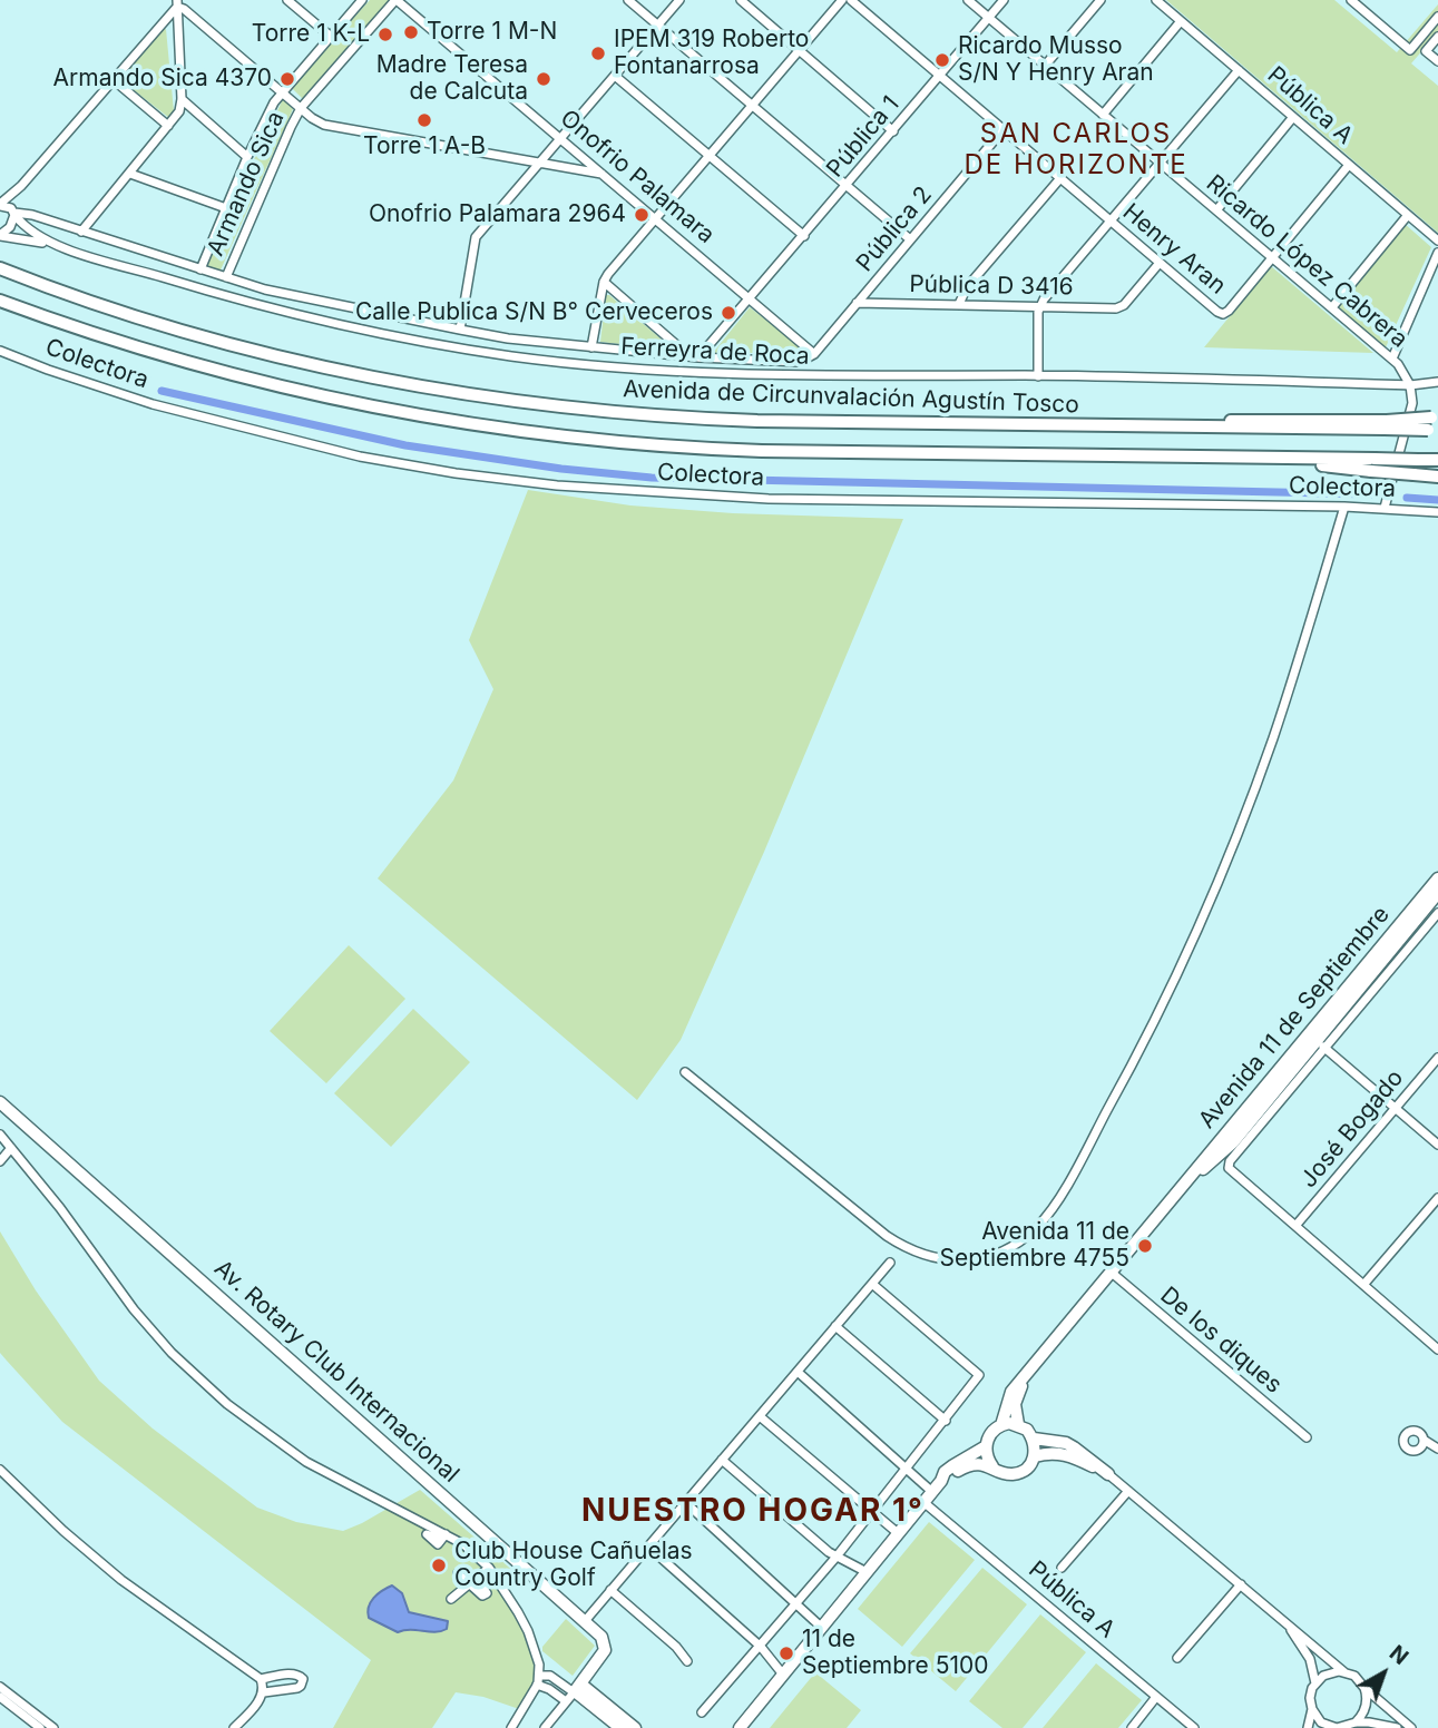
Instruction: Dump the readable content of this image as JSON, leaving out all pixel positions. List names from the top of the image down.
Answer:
{
  "streets": {
    "highway": ["Avenida de Circunvalación Agustín Tosco"],
    "main road": ["Avenida 11 de Septiembre", "Av. Rotary Club Internacional"],
    "street": [
      "Pública A",
      "Pública 1",
      "Onofrio Palamara",
      "Armando Sica",
      "Pública 2",
      "Henry Aran",
      "Ricardo López Cabrera",
      "Pública D 3416",
      "Ferreyra de Roca",
      "Colectora",
      "José Bogado",
      "De los diques"
    ]
  },
  "crossings": [
    ["Pública 1", "Onofrio Palamara"],
    ["Pública 1", "Henry Aran"],
    ["Pública 1", "Ricardo López Cabrera"],
    ["Onofrio Palamara", "Armando Sica"],
    ["Onofrio Palamara", "Pública 2"],
    ["Armando Sica", "Ferreyra de Roca"],
    ["Pública 2", "Henry Aran"],
    ["Pública 2", "Pública D 3416"],
    ["Henry Aran", "Ricardo López Cabrera"],
    ["Henry Aran", "Pública D 3416"],
    ["Ricardo López Cabrera", "Ferreyra de Roca"],
    ["Ricardo López Cabrera", "Colectora"],
    ["Avenida 11 de Septiembre", "De los diques"]
  ],
  "districts": ["SAN CARLOS DE HORIZONTE", "NUESTRO HOGAR 1°"],
  "places": [
    "Torre 1 M-N",
    "Torre 1 K-L",
    "IPEM 319 Roberto Fontanarrosa",
    "Ricardo Musso S/N Y Henry Aran",
    "Armando Sica 4370",
    "Madre Teresa de Calcuta",
    "Torre 1 A-B",
    "Onofrio Palamara 2964",
    "Calle Publica S/N B° Cerveceros",
    "Avenida 11 de Septiembre 4755",
    "Club House Cañuelas Country Golf",
    "11 de Septiembre 5100"
  ],
  "north": "top right"
}
